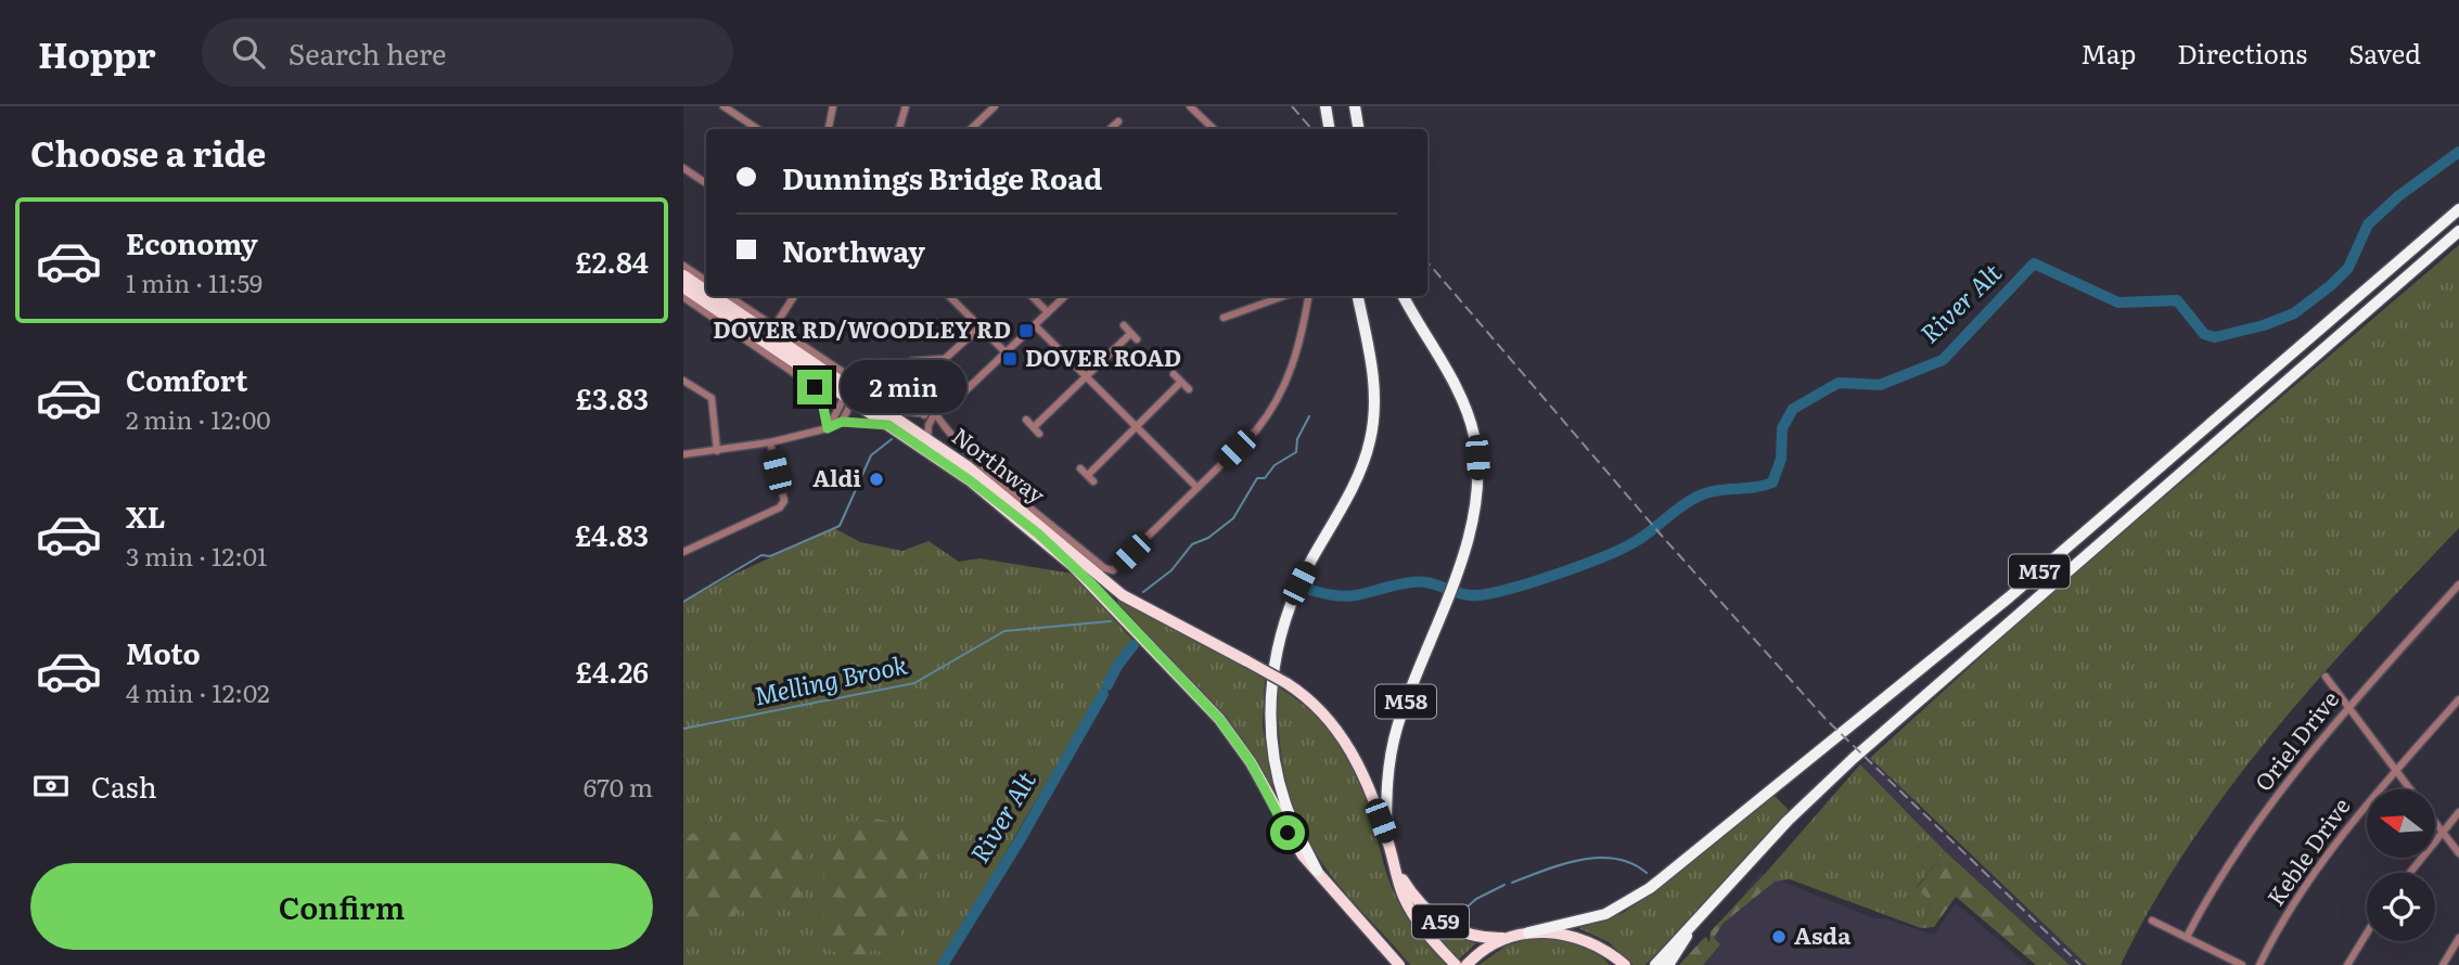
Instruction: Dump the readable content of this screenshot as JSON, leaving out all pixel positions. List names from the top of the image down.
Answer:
{
  "streets": {
    "highway": [
      "Northway",
      "M57",
      "M58",
      "A59"
    ],
    "street": ["Oriel Drive", "Keble Drive"]
  },
  "crossings": [
    ["Northway", "M58"],
    ["Northway", "A59"],
    ["M57", "A59"],
    ["M58", "A59"]
  ],
  "water": ["River Alt", "Melling Brook"],
  "places": {
    "transit": ["DOVER RD/WOODLEY RD", "DOVER ROAD"],
    "other": ["Aldi", "Asda"]
  },
  "north": "left",
  "page": {
    "header": "Hoppr",
    "search": "Search here",
    "nav": ["Map", "Directions", "Saved"],
    "heading": "Choose a ride",
    "banner": ["Dunnings Bridge Road", "Northway"],
    "list": [
      {
        "name": "Economy",
        "note": "1 min · 11:59",
        "value": "£2.84"
      },
      {
        "name": "Comfort",
        "note": "2 min · 12:00",
        "value": "£3.83"
      },
      {
        "name": "XL",
        "note": "3 min · 12:01",
        "value": "£4.83"
      },
      {
        "name": "Moto",
        "note": "4 min · 12:02",
        "value": "£4.26"
      }
    ],
    "bubble": "2 min",
    "pay": ["Cash", "670 m"],
    "buttons": "Confirm"
  }
}
